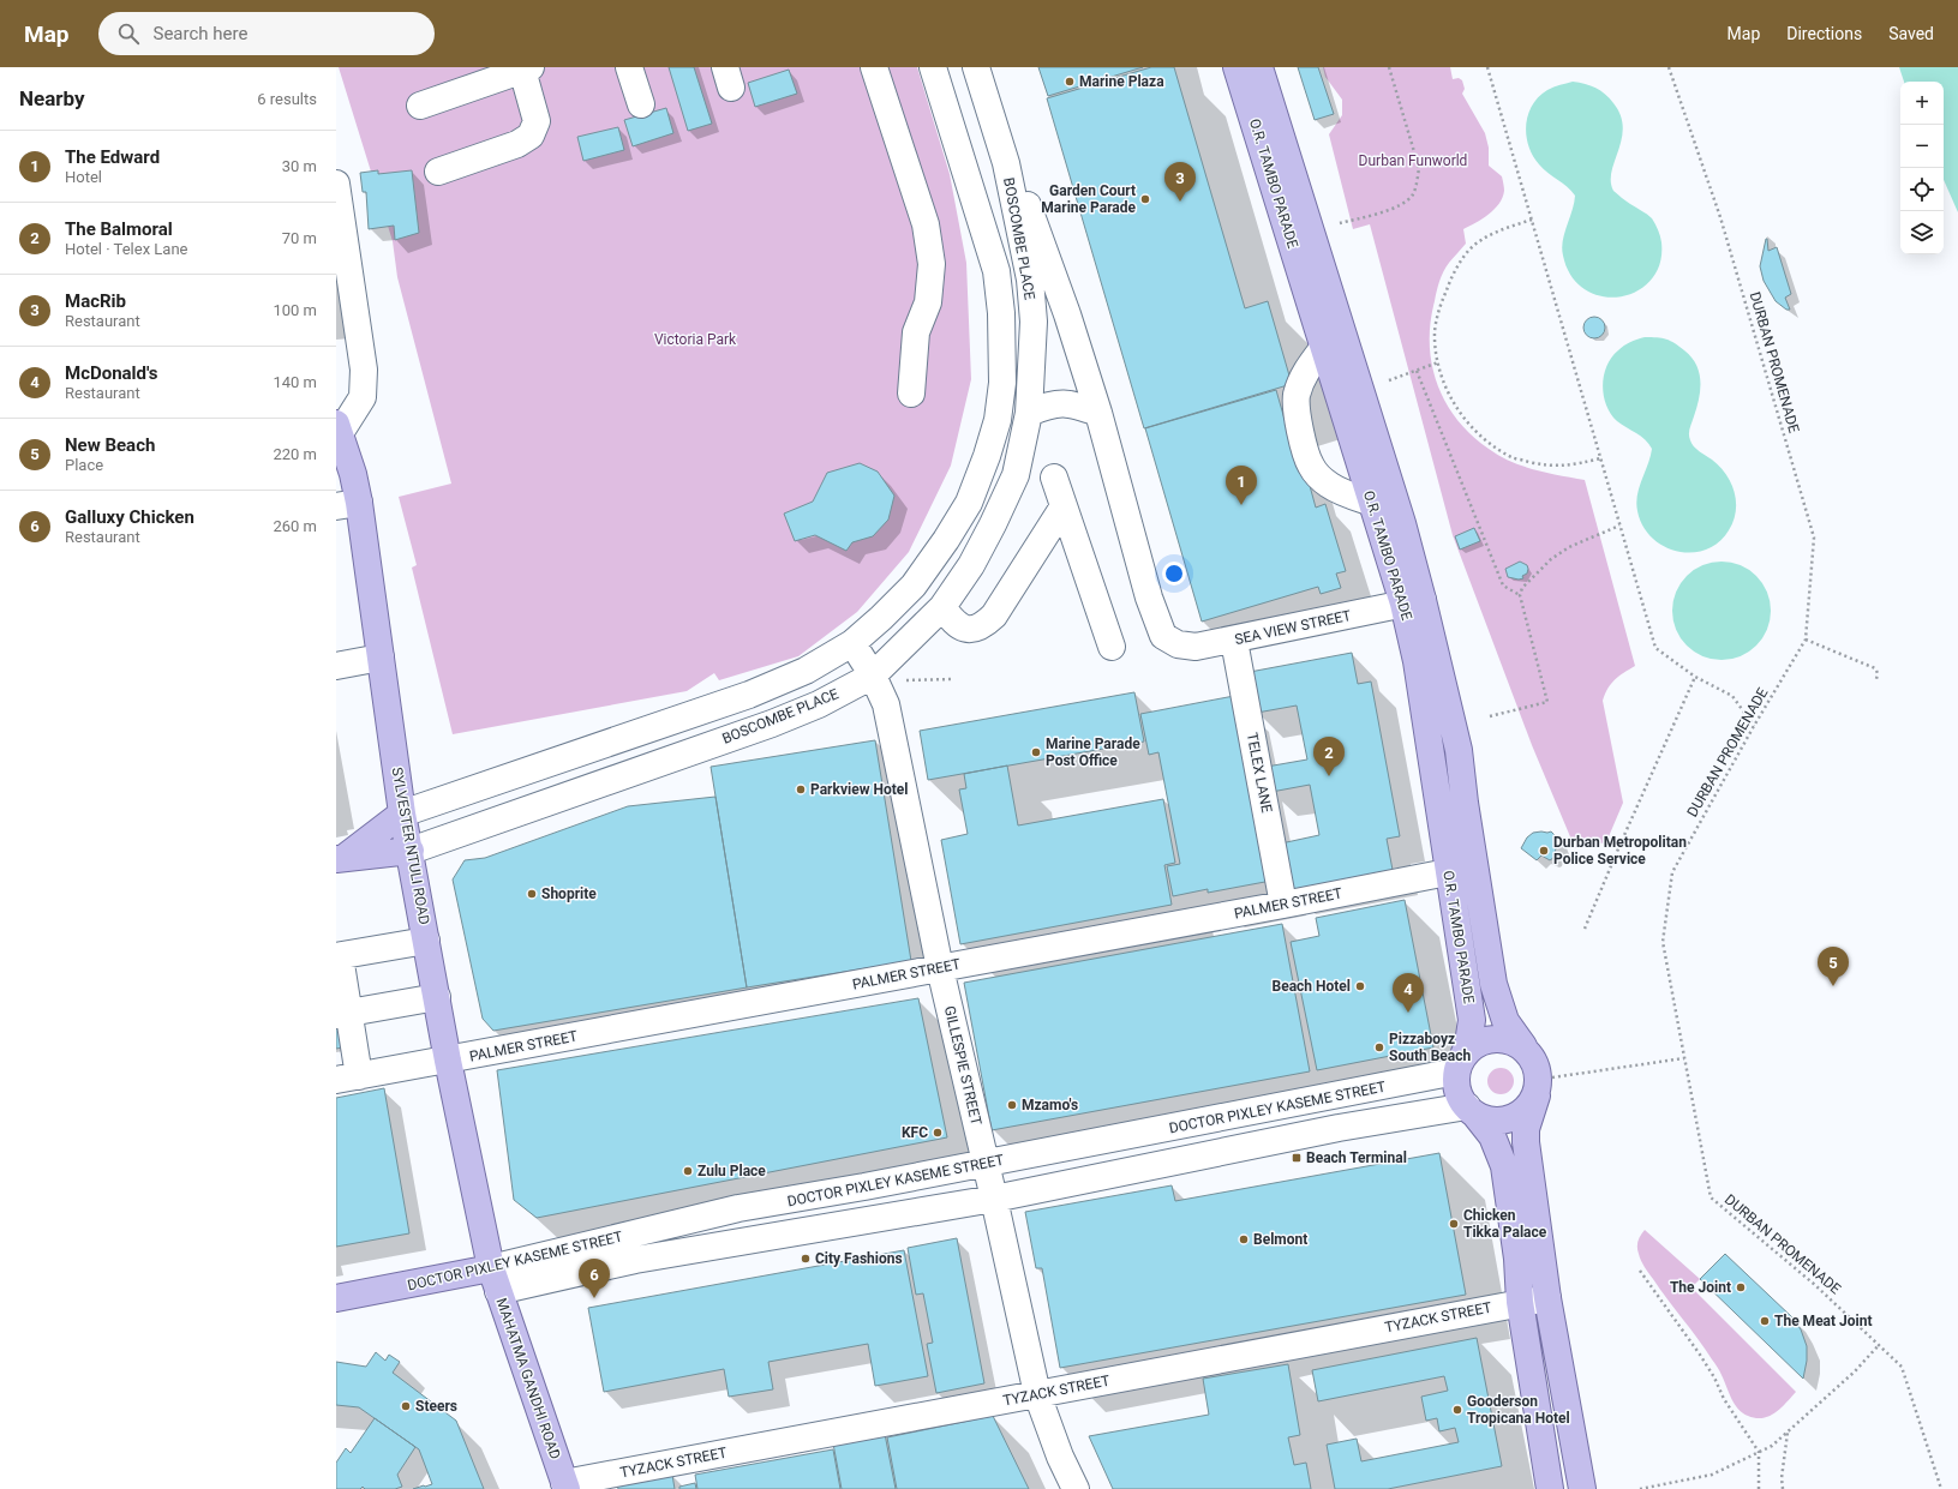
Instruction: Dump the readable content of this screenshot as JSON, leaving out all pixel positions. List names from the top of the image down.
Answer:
{
  "streets": {
    "main road": [
      "O.R. TAMBO PARADE",
      "SYLVESTER NTULI ROAD",
      "DOCTOR PIXLEY KASEME STREET",
      "MAHATMA GANDHI ROAD"
    ],
    "street": [
      "BOSCOMBE PLACE",
      "SEA VIEW STREET",
      "TELEX LANE",
      "PALMER STREET",
      "GILLESPIE STREET",
      "TYZACK STREET"
    ],
    "path": ["DURBAN PROMENADE"]
  },
  "crossings": [
    ["O.R. TAMBO PARADE", "SEA VIEW STREET"],
    ["O.R. TAMBO PARADE", "PALMER STREET"],
    ["O.R. TAMBO PARADE", "DOCTOR PIXLEY KASEME STREET"],
    ["O.R. TAMBO PARADE", "TYZACK STREET"],
    ["BOSCOMBE PLACE", "SYLVESTER NTULI ROAD"],
    ["BOSCOMBE PLACE", "GILLESPIE STREET"],
    ["SEA VIEW STREET", "TELEX LANE"],
    ["TELEX LANE", "PALMER STREET"],
    ["SYLVESTER NTULI ROAD", "PALMER STREET"],
    ["SYLVESTER NTULI ROAD", "DOCTOR PIXLEY KASEME STREET"],
    ["SYLVESTER NTULI ROAD", "MAHATMA GANDHI ROAD"],
    ["PALMER STREET", "GILLESPIE STREET"],
    ["GILLESPIE STREET", "DOCTOR PIXLEY KASEME STREET"],
    ["GILLESPIE STREET", "TYZACK STREET"],
    ["DOCTOR PIXLEY KASEME STREET", "MAHATMA GANDHI ROAD"],
    ["TYZACK STREET", "MAHATMA GANDHI ROAD"]
  ],
  "parks": ["Durban Funworld", "Victoria Park"],
  "places": {
    "other": [
      "Marine Plaza",
      "Garden Court Marine Parade",
      "Marine Parade Post Office",
      "Parkview Hotel",
      "Durban Metropolitan Police Service",
      "Shoprite",
      "Beach Hotel",
      "Pizzaboyz South Beach",
      "Mzamo's",
      "KFC",
      "Zulu Place",
      "Chicken Tikka Palace",
      "Belmont",
      "City Fashions",
      "The Joint",
      "The Meat Joint",
      "Steers",
      "Gooderson Tropicana Hotel"
    ],
    "transit": ["Beach Terminal"]
  },
  "page": {
    "header": "Map",
    "search": "Search here",
    "nav": ["Map", "Directions", "Saved"],
    "heading": ["Nearby", "6 results"],
    "map_buttons": ["+", "−"],
    "list": [
      {
        "mark": "1",
        "name": "The Edward",
        "note": "Hotel",
        "value": "30 m"
      },
      {
        "mark": "2",
        "name": "The Balmoral",
        "note": "Hotel · Telex Lane",
        "value": "70 m"
      },
      {
        "mark": "3",
        "name": "MacRib",
        "note": "Restaurant",
        "value": "100 m"
      },
      {
        "mark": "4",
        "name": "McDonald's",
        "note": "Restaurant",
        "value": "140 m"
      },
      {
        "mark": "5",
        "name": "New Beach",
        "note": "Place",
        "value": "220 m"
      },
      {
        "mark": "6",
        "name": "Galluxy Chicken",
        "note": "Restaurant",
        "value": "260 m"
      }
    ],
    "pins": [
      "3",
      "1",
      "2",
      "5",
      "4",
      "6"
    ]
  }
}
